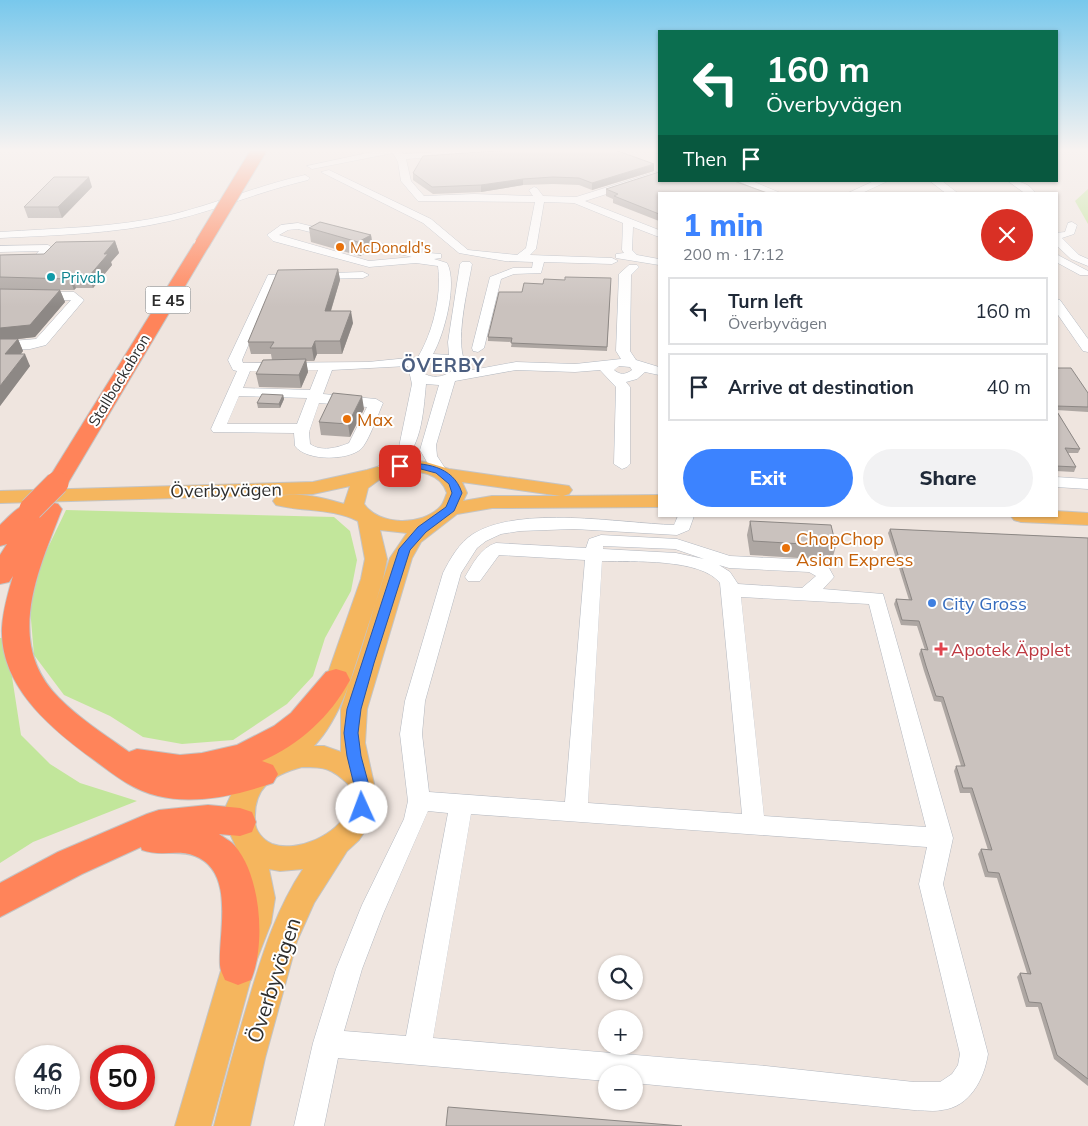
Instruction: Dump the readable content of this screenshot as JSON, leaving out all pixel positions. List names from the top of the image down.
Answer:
{
  "streets": {
    "highway": ["E 45", "Stallbackabron"],
    "main road": ["Överbyvägen"]
  },
  "crossings": [
    ["E 45", "Stallbackabron"]
  ],
  "districts": ["ÖVERBY"],
  "places": {
    "other": [
      "McDonald's",
      "Privab",
      "Max",
      "ChopChop Asian Express",
      "City Gross"
    ],
    "health": ["Apotek Äpplet"]
  },
  "page": {
    "turn": ["160 m", "Överbyvägen"],
    "then": "Then",
    "heading": ["1 min", "200 m · 17:12"],
    "list": [
      {
        "name": "Turn left",
        "note": "Överbyvägen",
        "value": "160 m"
      },
      {
        "name": "Arrive at destination",
        "value": "40 m"
      }
    ],
    "buttons": ["Exit", "Share"],
    "map_buttons": ["+", "−"],
    "speed": "46 km/h",
    "limit": "50"
  }
}
